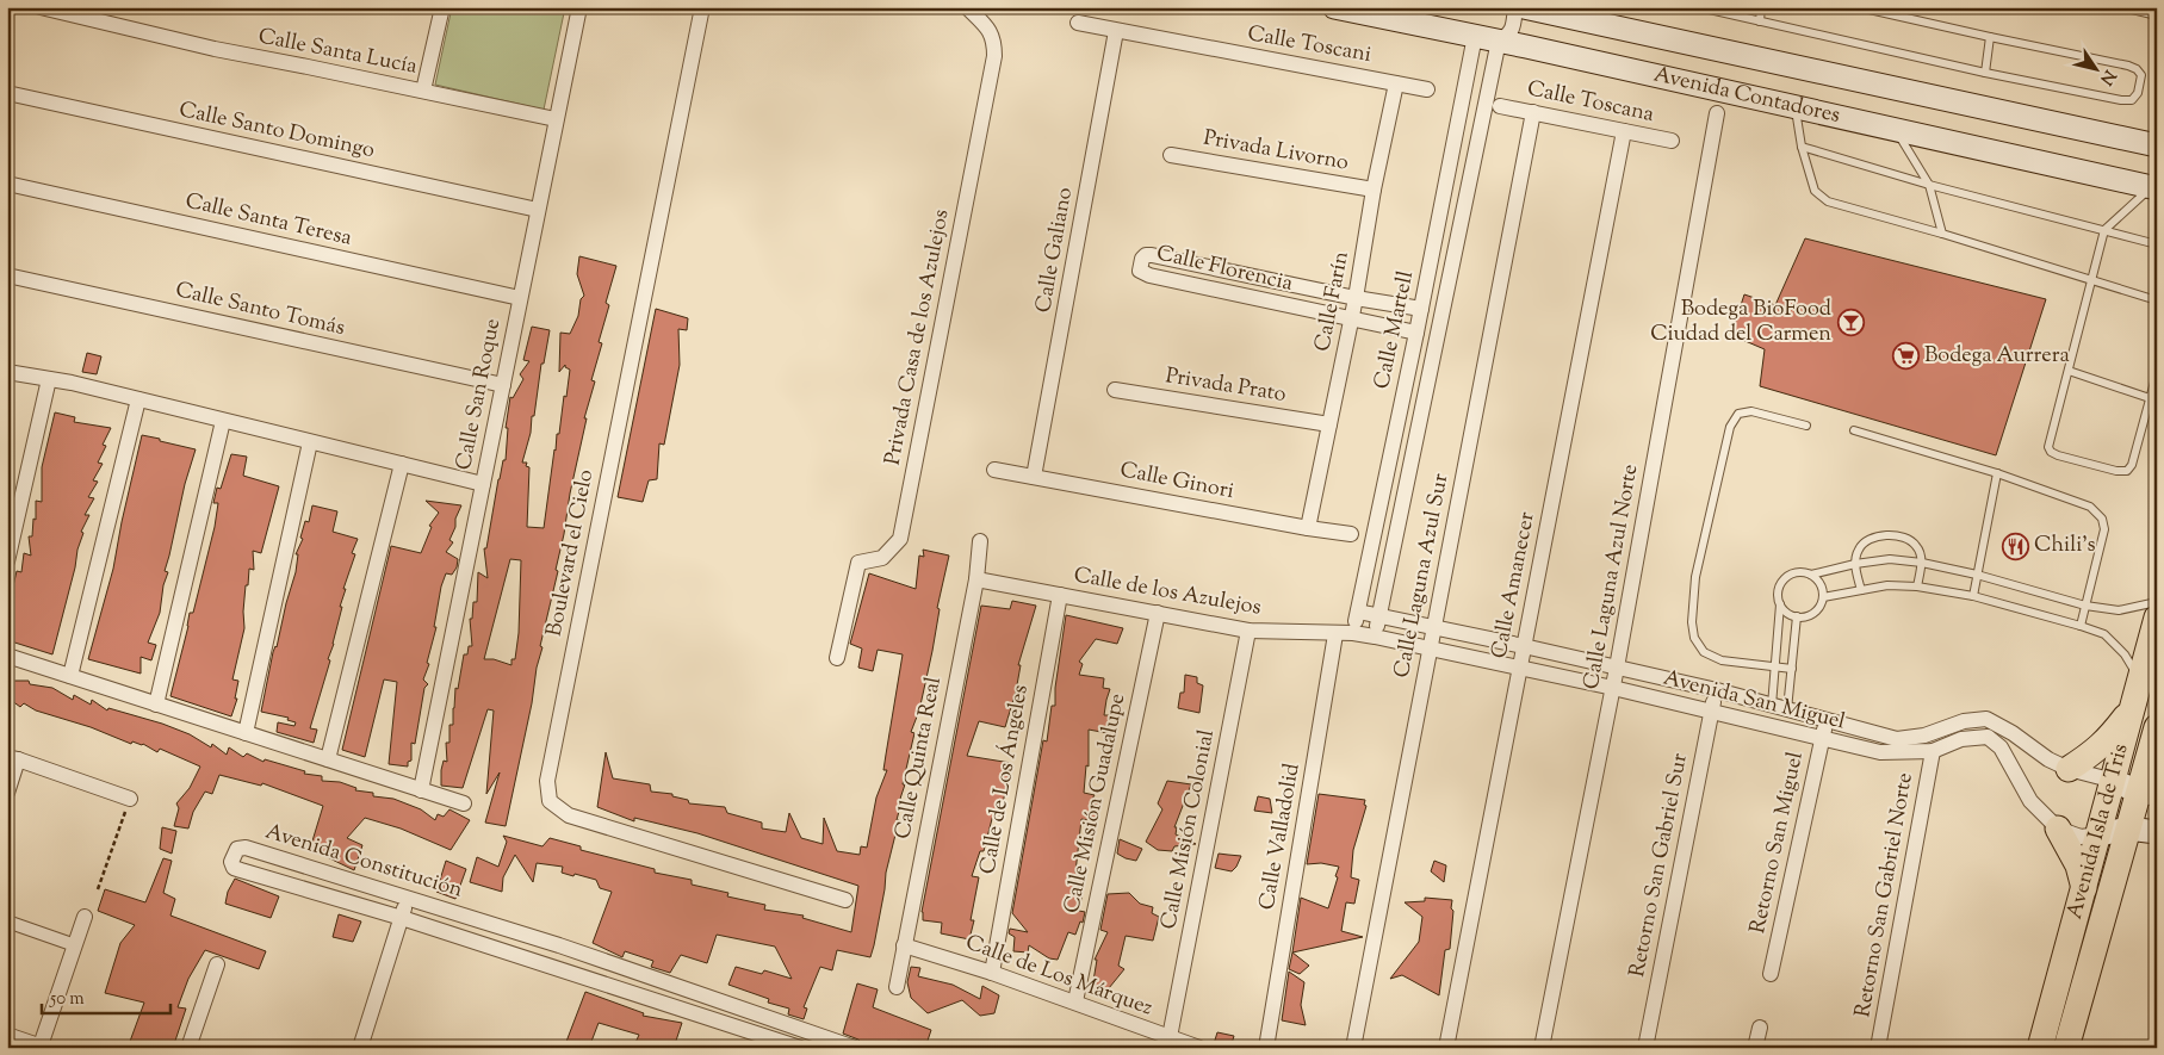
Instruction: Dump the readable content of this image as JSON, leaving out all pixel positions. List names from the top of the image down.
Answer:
{
  "streets": {
    "main road": ["Avenida Contadores", "Avenida Isla de Tris"],
    "street": [
      "Calle Toscani",
      "Calle Santa Lucía",
      "Calle Toscana",
      "Calle Santo Domingo",
      "Privada Livorno",
      "Calle Santa Teresa",
      "Calle Galiano",
      "Calle Florencia",
      "Calle Farín",
      "Calle Santo Tomás",
      "Calle Martell",
      "Privada Casa de los Azulejos",
      "Privada Prato",
      "Calle San Roque",
      "Calle Ginori",
      "Boulevard el Cielo",
      "Calle Laguna Azul Sur",
      "Calle Laguna Azul Norte",
      "Calle Amanecer",
      "Calle de los Azulejos",
      "Avenida San Miguel",
      "Calle Quinta Real",
      "Calle de Los Ángeles",
      "Calle Misión Guadalupe",
      "Calle Misión Colonial",
      "Calle Valladolid",
      "Retorno San Miguel",
      "Avenida Constitución",
      "Retorno San Gabriel Sur",
      "Retorno San Gabriel Norte",
      "Calle de Los Márquez"
    ]
  },
  "crossings": [
    ["Calle Toscani", "Calle Galiano"],
    ["Calle Toscani", "Calle Farín"],
    ["Calle Santa Lucía", "Calle San Roque"],
    ["Avenida Contadores", "Calle Martell"],
    ["Calle Toscana", "Calle Laguna Azul Sur"],
    ["Calle Toscana", "Calle Amanecer"],
    ["Calle Santo Domingo", "Calle San Roque"],
    ["Privada Livorno", "Calle Farín"],
    ["Calle Santa Teresa", "Calle San Roque"],
    ["Calle Galiano", "Calle Ginori"],
    ["Calle Florencia", "Calle Farín"],
    ["Calle Florencia", "Calle Martell"],
    ["Calle Farín", "Privada Prato"],
    ["Calle Farín", "Calle Ginori"],
    ["Calle Santo Tomás", "Calle San Roque"],
    ["Calle Martell", "Calle de los Azulejos"],
    ["Calle Martell", "Avenida San Miguel"],
    ["Calle Laguna Azul Sur", "Avenida San Miguel"],
    ["Calle Laguna Azul Norte", "Avenida San Miguel"],
    ["Calle Amanecer", "Avenida San Miguel"],
    ["Calle de los Azulejos", "Avenida San Miguel"],
    ["Calle de los Azulejos", "Calle Quinta Real"],
    ["Calle de los Azulejos", "Calle de Los Ángeles"],
    ["Calle de los Azulejos", "Calle Misión Guadalupe"],
    ["Calle de los Azulejos", "Calle Misión Colonial"],
    ["Calle de los Azulejos", "Calle Valladolid"],
    ["Avenida San Miguel", "Avenida Isla de Tris"],
    ["Avenida San Miguel", "Retorno San Miguel"],
    ["Avenida San Miguel", "Retorno San Gabriel Sur"],
    ["Avenida San Miguel", "Retorno San Gabriel Norte"],
    ["Calle Quinta Real", "Calle de Los Márquez"],
    ["Calle de Los Ángeles", "Calle de Los Márquez"],
    ["Calle Misión Guadalupe", "Calle de Los Márquez"],
    ["Calle Misión Colonial", "Calle de Los Márquez"]
  ],
  "places": {
    "bar": ["Bodega BioFood Ciudad del Carmen"],
    "supermarket": ["Bodega Aurrera"],
    "restaurant": ["Chili's"]
  },
  "scale_bar": "50 m",
  "north": "bottom right"
}
